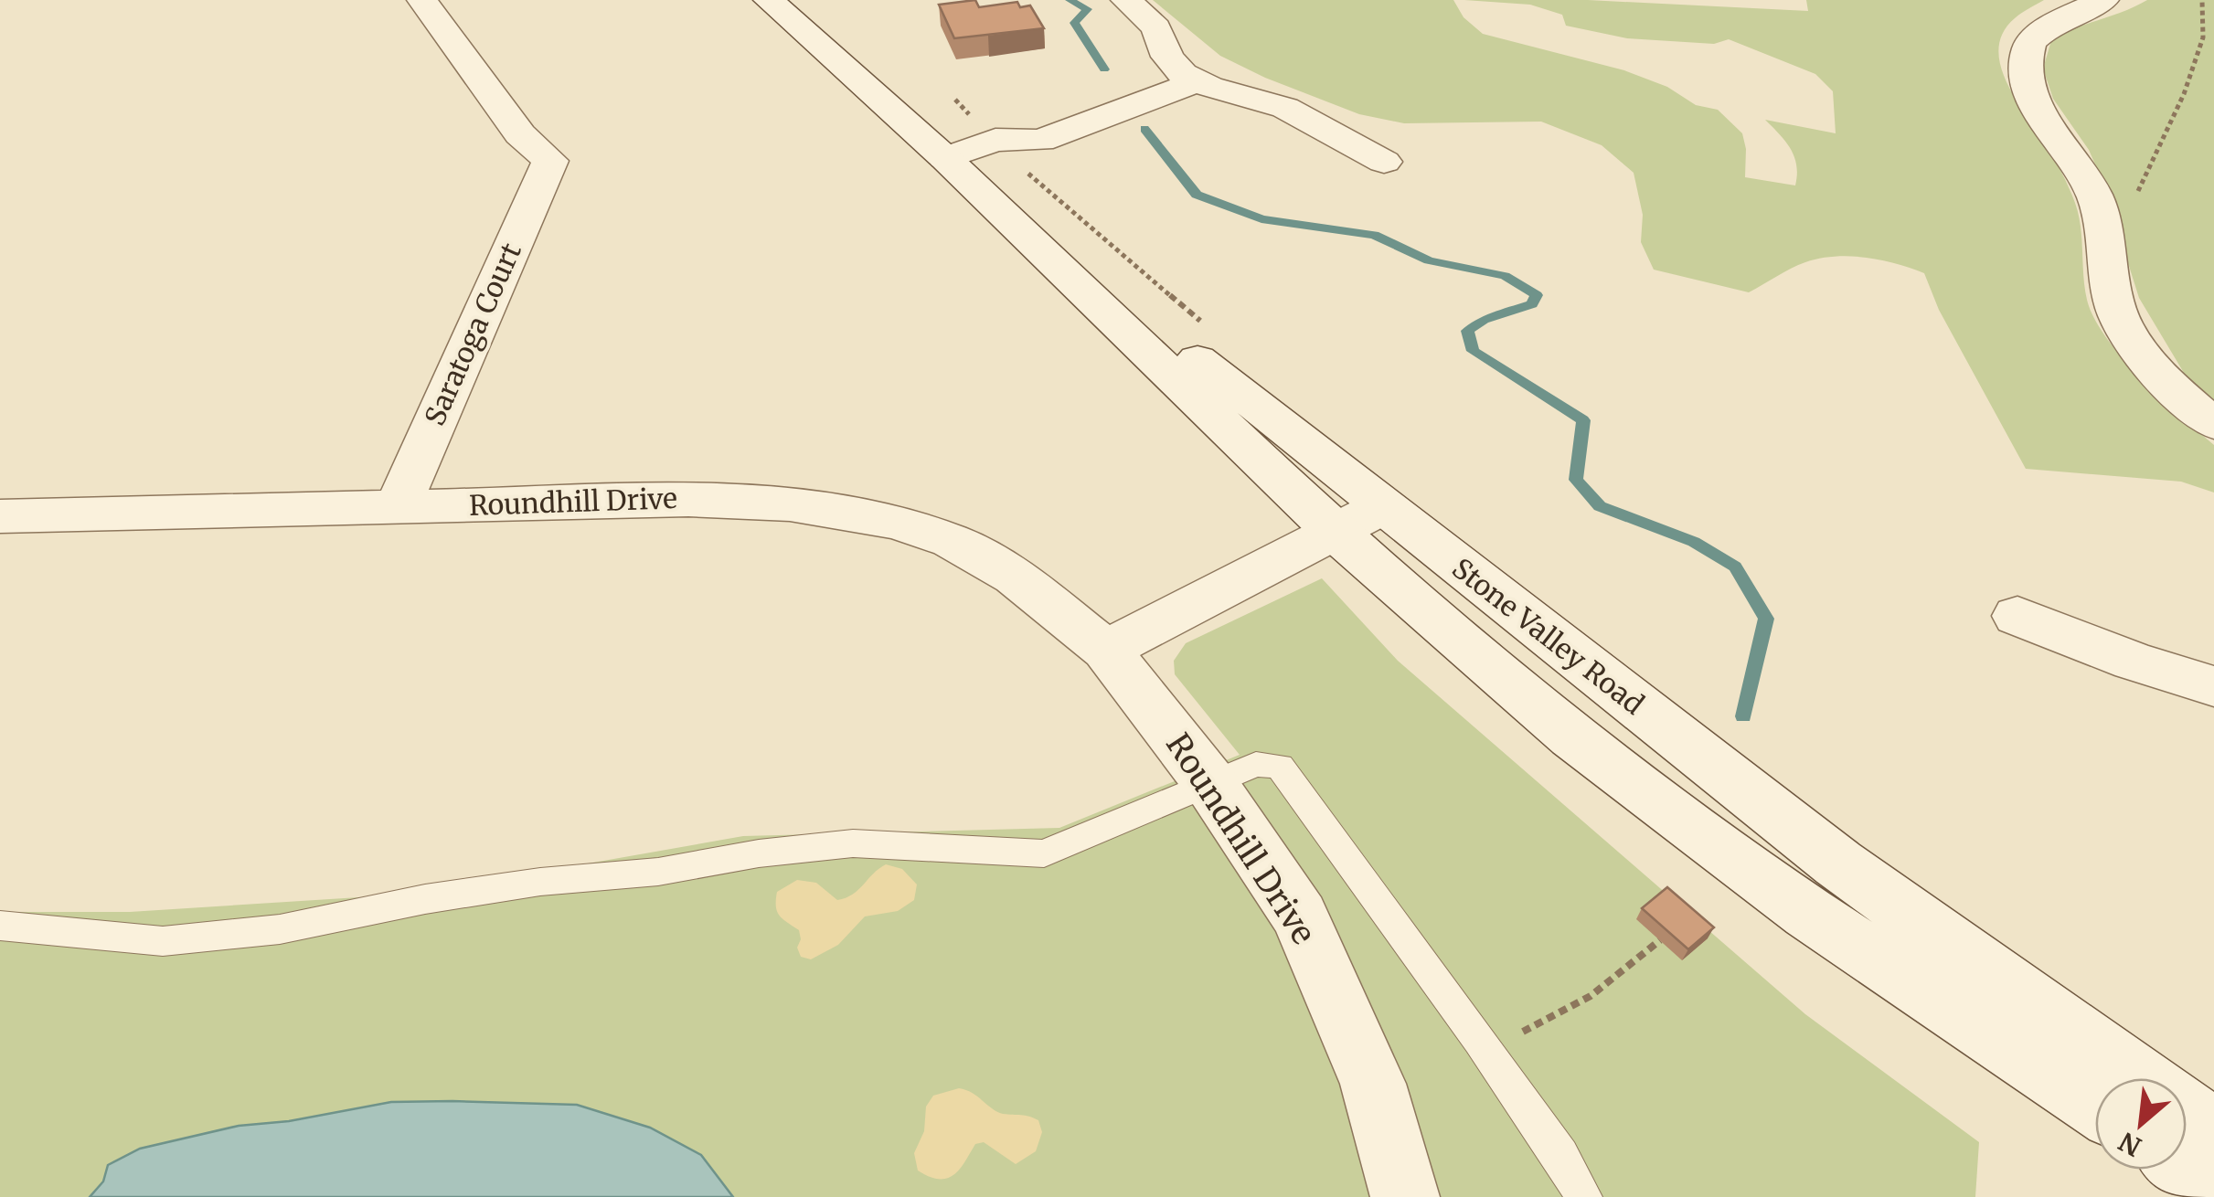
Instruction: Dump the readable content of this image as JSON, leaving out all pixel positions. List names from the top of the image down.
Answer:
{
  "streets": {
    "street": ["Saratoga Court", "Roundhill Drive", "Stone Valley Road"]
  },
  "crossings": [
    ["Saratoga Court", "Roundhill Drive"]
  ],
  "north": "bottom left"
}
